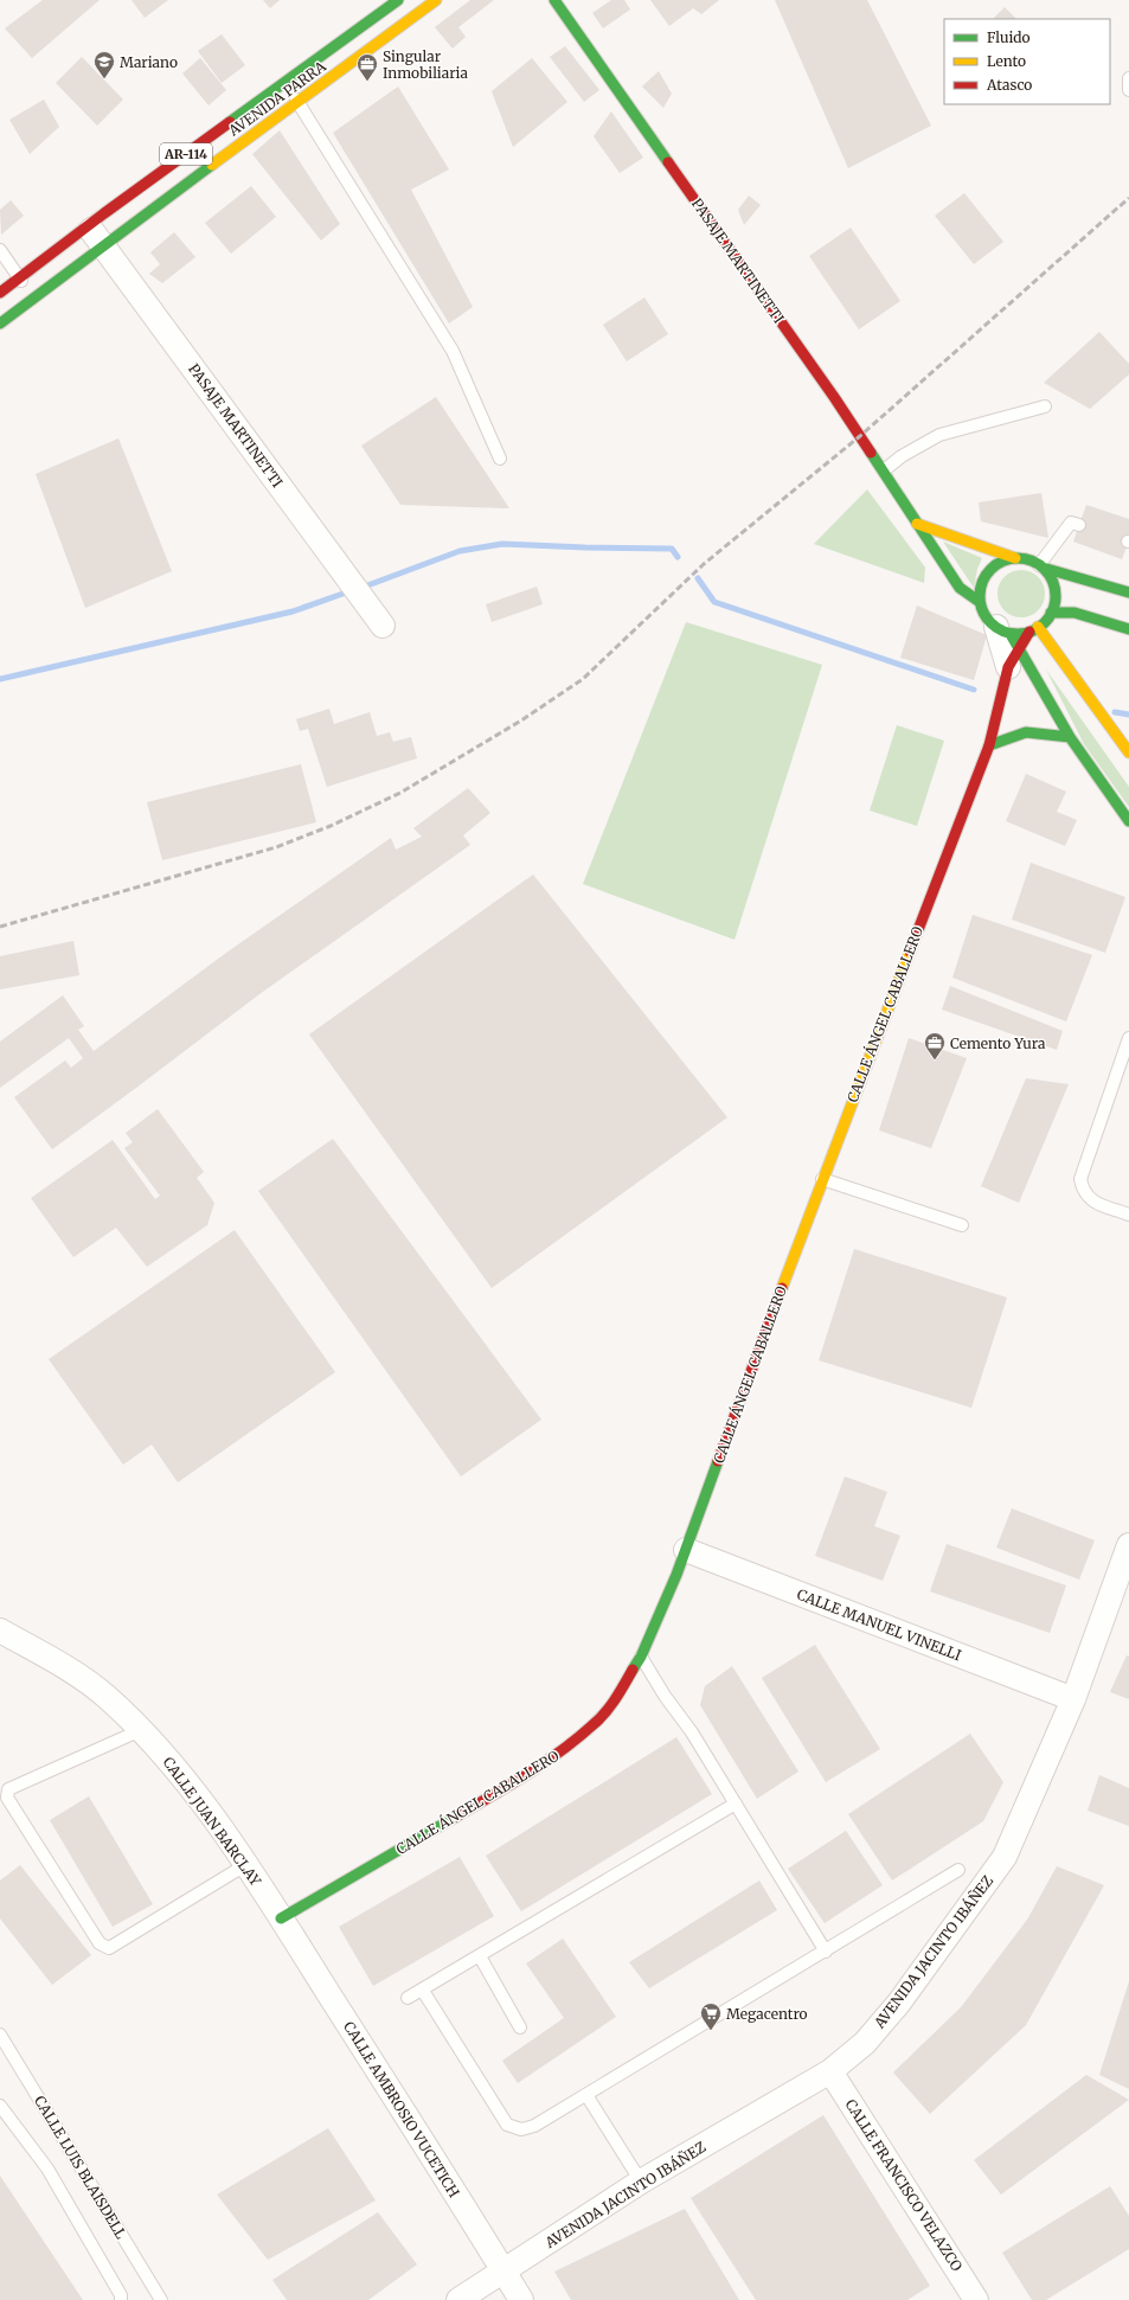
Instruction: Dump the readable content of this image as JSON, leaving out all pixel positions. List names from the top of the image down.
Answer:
{
  "streets": {
    "main road": [
      "AVENIDA PARRA",
      "AR-114",
      "PASAJE MARTINETTI",
      "CALLE ÁNGEL CABALLERO"
    ],
    "street": [
      "CALLE MANUEL VINELLI",
      "CALLE JUAN BARCLAY",
      "AVENIDA JACINTO IBÁÑEZ",
      "CALLE AMBROSIO VUCETICH",
      "CALLE FRANCISCO VELAZCO"
    ],
    "lane": ["CALLE LUIS BLAISDELL"]
  },
  "crossings": [
    ["AVENIDA PARRA", "PASAJE MARTINETTI"],
    ["PASAJE MARTINETTI", "CALLE ÁNGEL CABALLERO"],
    ["CALLE ÁNGEL CABALLERO", "CALLE MANUEL VINELLI"],
    ["CALLE ÁNGEL CABALLERO", "CALLE JUAN BARCLAY"],
    ["CALLE ÁNGEL CABALLERO", "CALLE AMBROSIO VUCETICH"],
    ["CALLE MANUEL VINELLI", "AVENIDA JACINTO IBÁÑEZ"],
    ["CALLE JUAN BARCLAY", "CALLE AMBROSIO VUCETICH"],
    ["AVENIDA JACINTO IBÁÑEZ", "CALLE AMBROSIO VUCETICH"],
    ["AVENIDA JACINTO IBÁÑEZ", "CALLE FRANCISCO VELAZCO"]
  ],
  "places": {
    "school or university": ["Mariano"],
    "office": ["Singular Inmobiliaria", "Cemento Yura"],
    "supermarket": ["Megacentro"]
  },
  "legend": ["Fluido", "Lento", "Atasco"]
}
